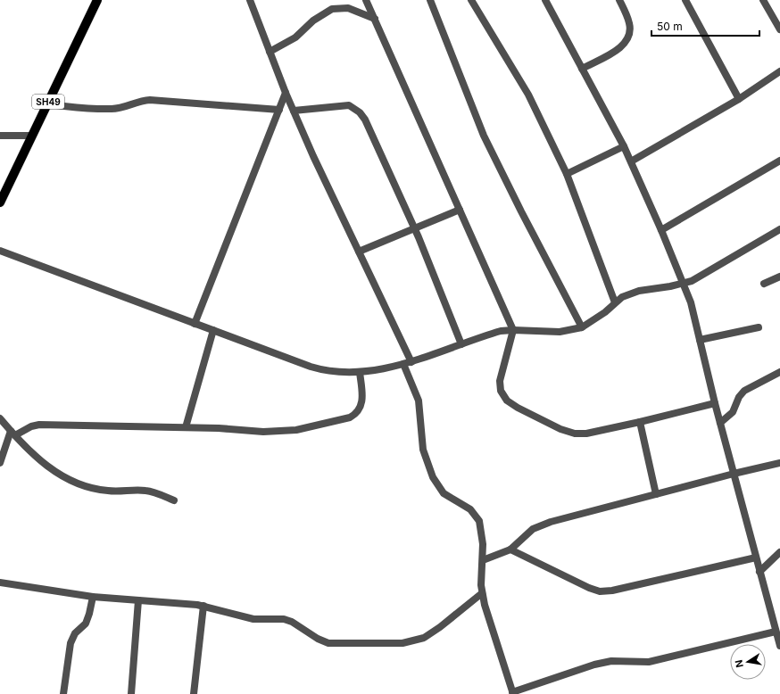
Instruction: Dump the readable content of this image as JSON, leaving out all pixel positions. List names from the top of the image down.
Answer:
{
  "streets": {
    "main road": ["SH49"]
  },
  "scale_bar": "50 m",
  "north": "left"
}
